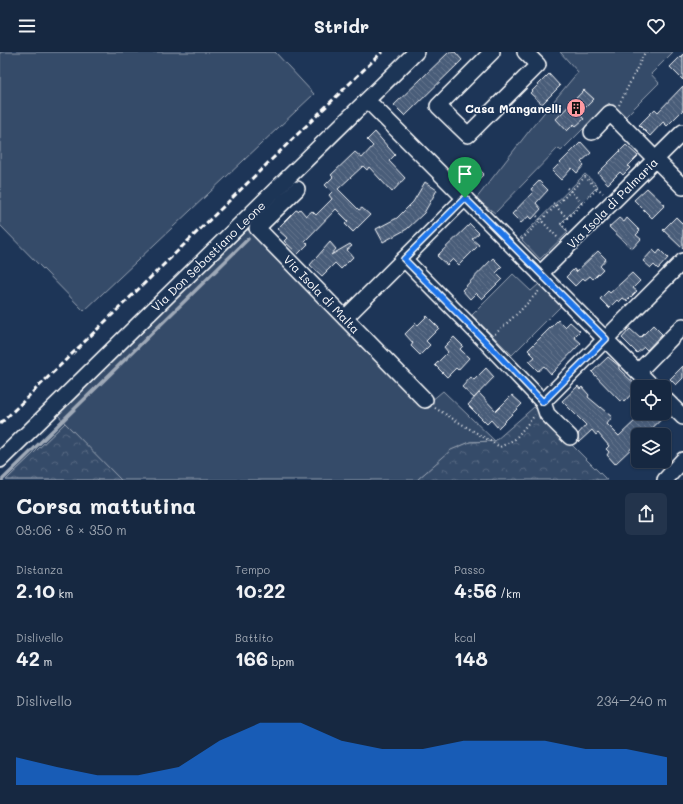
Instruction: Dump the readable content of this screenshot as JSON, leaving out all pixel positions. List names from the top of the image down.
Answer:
{
  "streets": {
    "street": ["Via Isola di Palmaria", "Via Don Sebastiano Leone", "Via Isola di Malta"]
  },
  "places": {
    "building": ["Casa Manganelli"]
  },
  "page": {
    "header": "Stridr",
    "heading": ["Corsa mattutina", "08:06 · 6 × 350 m"],
    "stats": [
      ["Distanza", "2.10 km"],
      ["Tempo", "10:22"],
      ["Passo", "4:56 /km"],
      ["Dislivello", "42 m"],
      ["Battito", "166 bpm"],
      ["kcal", "148"]
    ],
    "chart": ["Dislivello", "234–240 m"]
  }
}
